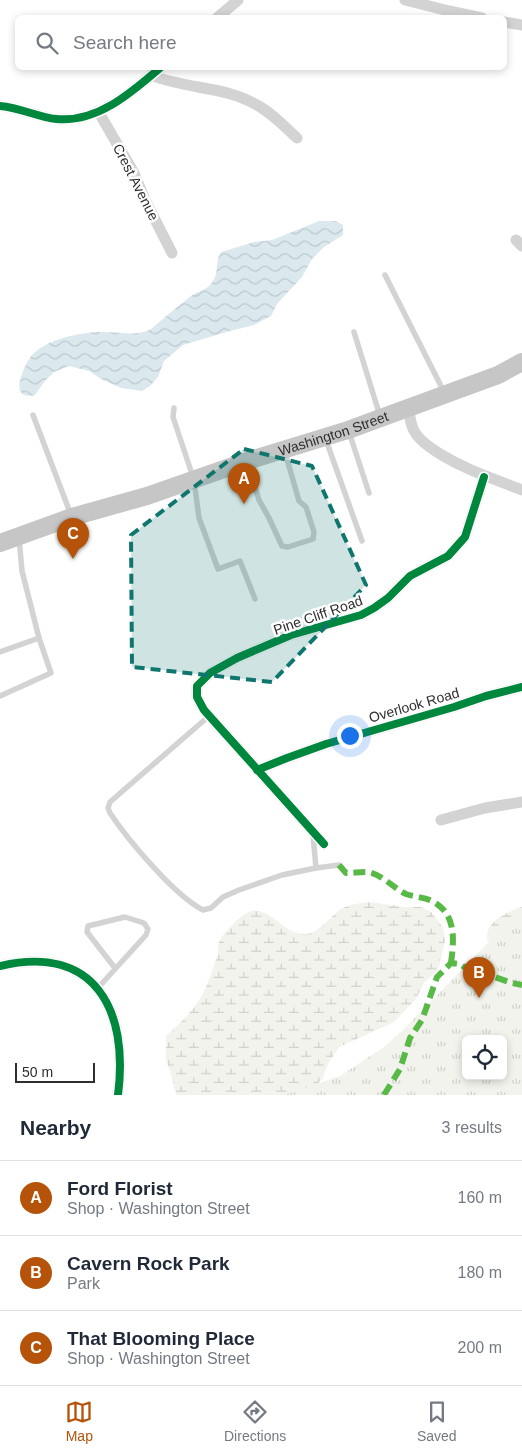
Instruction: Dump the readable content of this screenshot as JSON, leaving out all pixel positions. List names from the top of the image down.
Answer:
{
  "streets": {
    "main road": ["Washington Street"],
    "street": ["Crest Avenue", "Pine Cliff Road", "Overlook Road"]
  },
  "scale_bar": "50 m",
  "page": {
    "search": "Search here",
    "pins": ["A", "C", "B"],
    "scale": "50 m",
    "heading": ["Nearby", "3 results"],
    "list": [
      {
        "mark": "A",
        "name": "Ford Florist",
        "note": "Shop · Washington Street",
        "value": "160 m"
      },
      {
        "mark": "B",
        "name": "Cavern Rock Park",
        "note": "Park",
        "value": "180 m"
      },
      {
        "mark": "C",
        "name": "That Blooming Place",
        "note": "Shop · Washington Street",
        "value": "200 m"
      }
    ],
    "nav": ["Map", "Directions", "Saved"]
  }
}
